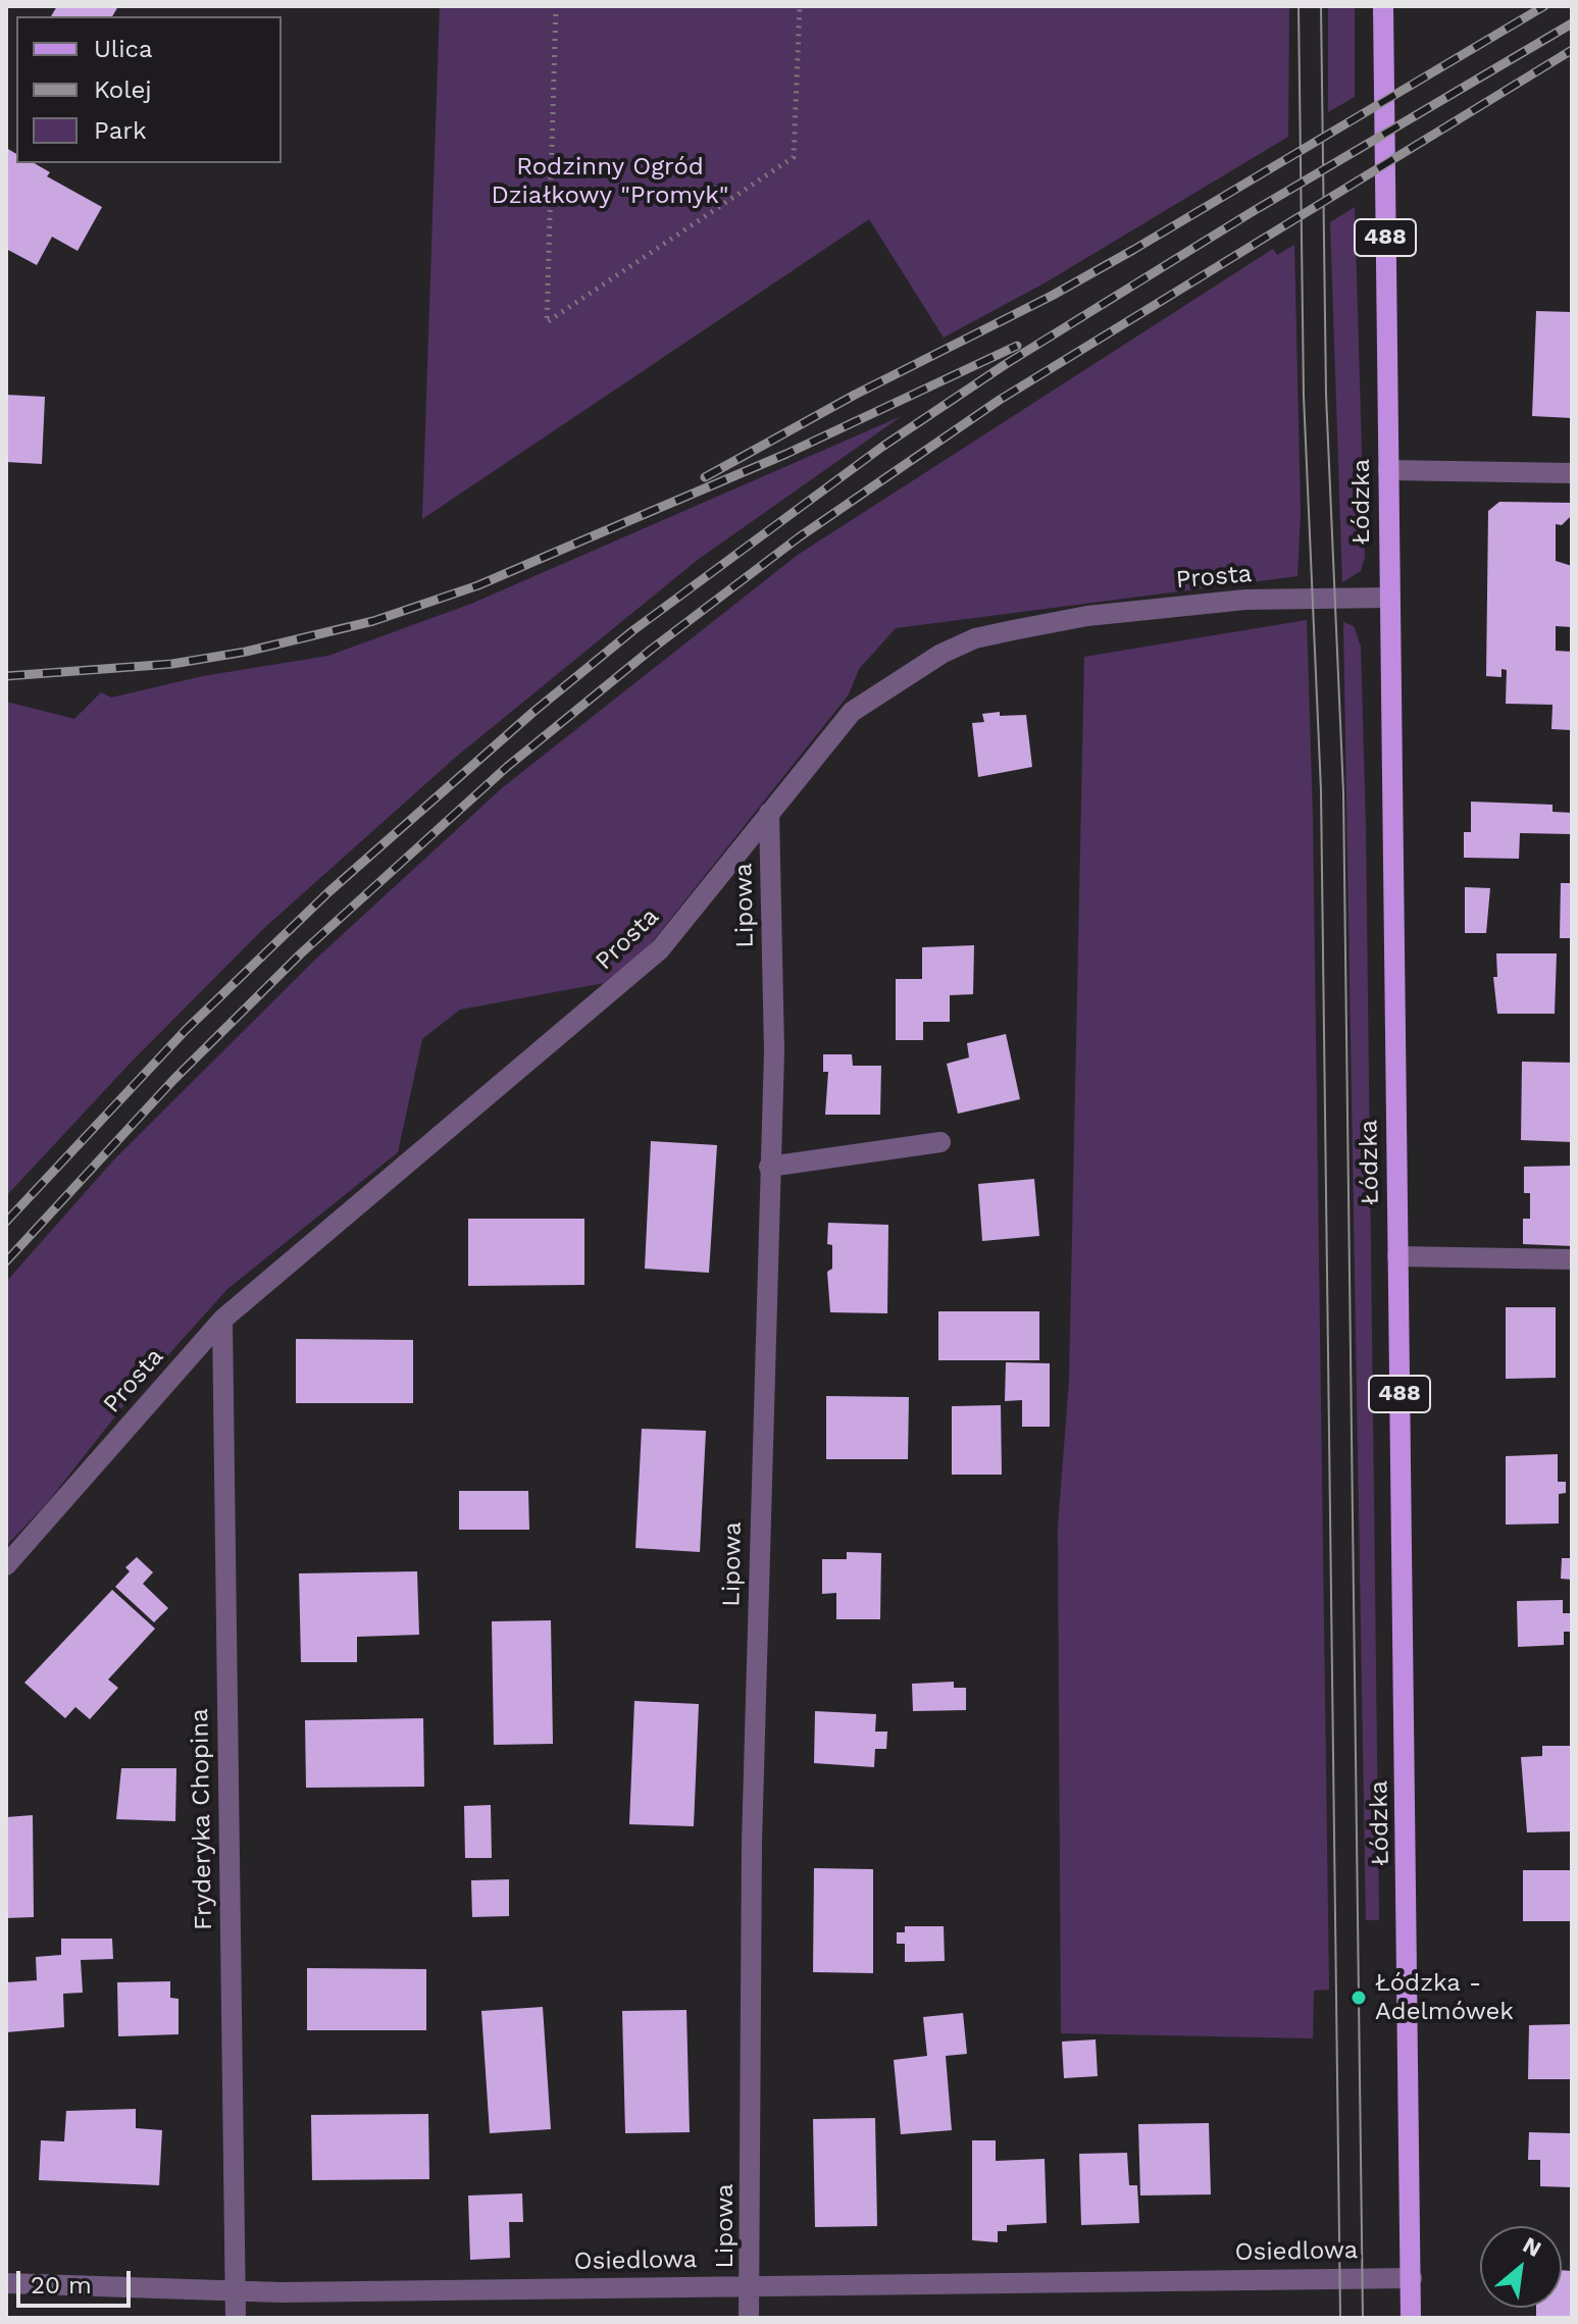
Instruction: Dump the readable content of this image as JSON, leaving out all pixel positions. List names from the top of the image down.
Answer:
{
  "streets": {
    "main road": ["488", "Łódzka"],
    "street": [
      "Prosta",
      "Lipowa",
      "Fryderyka Chopina",
      "Osiedlowa"
    ]
  },
  "crossings": [
    ["Łódzka", "Prosta"],
    ["Łódzka", "Osiedlowa"],
    ["Prosta", "Lipowa"],
    ["Prosta", "Fryderyka Chopina"],
    ["Lipowa", "Osiedlowa"],
    ["Fryderyka Chopina", "Osiedlowa"]
  ],
  "parks": ["Rodzinny Ogród Działkowy \"Promyk\""],
  "places": ["Łódzka - Adelmówek"],
  "legend": ["Ulica", "Kolej", "Park"],
  "scale_bar": "20 m",
  "north": "top right"
}
